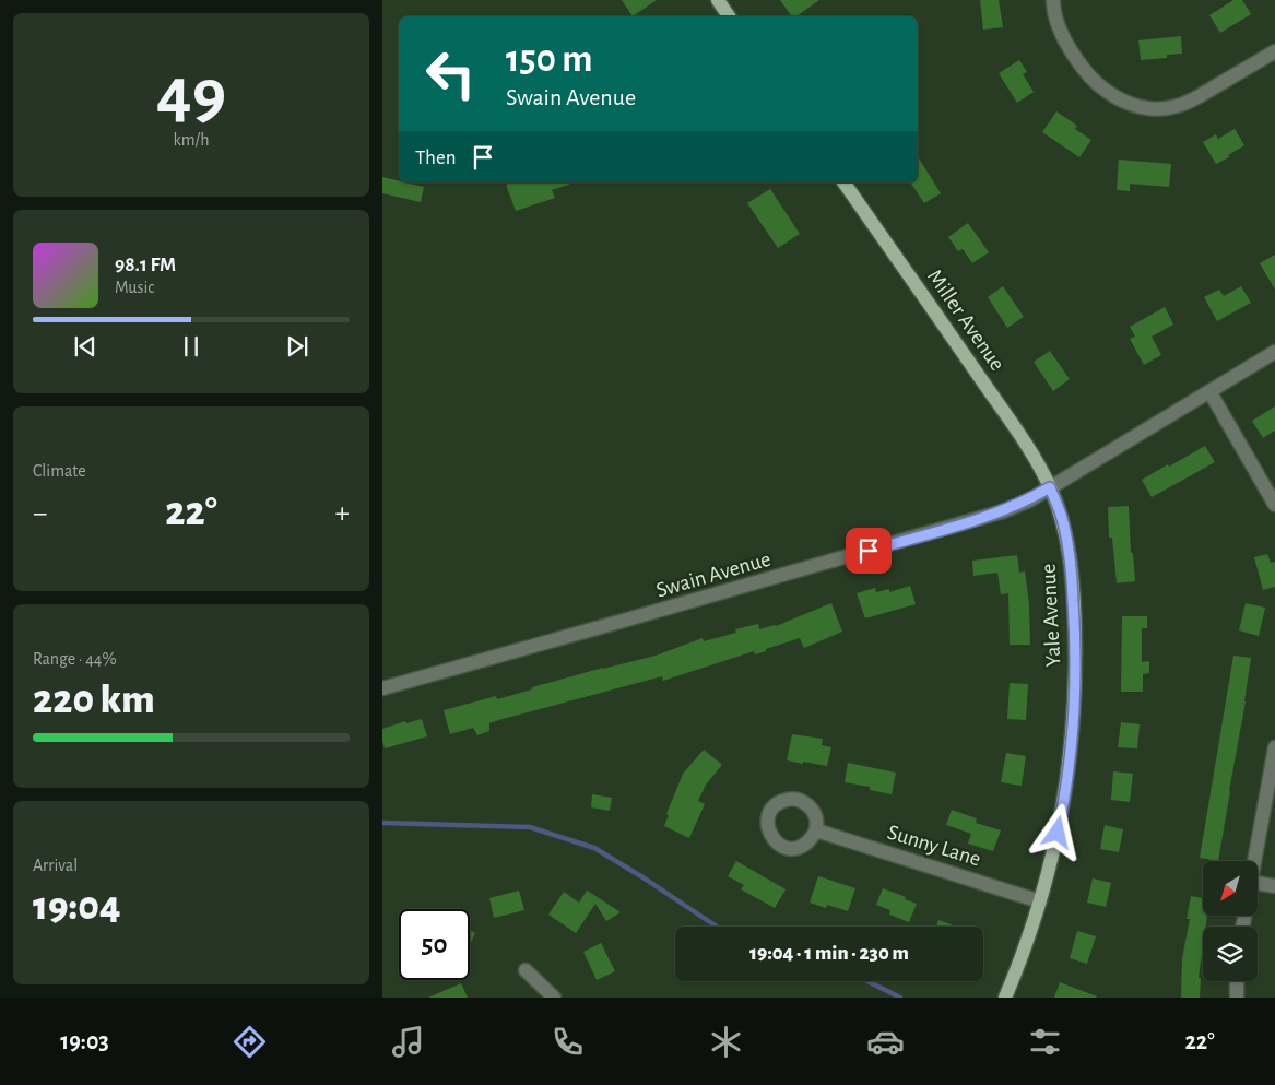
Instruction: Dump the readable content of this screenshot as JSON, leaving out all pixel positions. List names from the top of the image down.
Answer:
{
  "streets": {
    "main road": ["Miller Avenue", "Yale Avenue"],
    "street": ["Swain Avenue", "Sunny Lane"]
  },
  "crossings": [
    ["Miller Avenue", "Swain Avenue"],
    ["Miller Avenue", "Yale Avenue"],
    ["Swain Avenue", "Yale Avenue"],
    ["Yale Avenue", "Sunny Lane"]
  ],
  "north": "bottom left",
  "page": {
    "tile": [
      ["49", "km/h"],
      "Climate",
      ["Range · 44%", "220 km"],
      ["Arrival", "19:04"]
    ],
    "turn": ["150 m", "Swain Avenue"],
    "then": "Then",
    "song": ["98.1 FM", "Music"],
    "heat": ["−", "22°", "+"],
    "limit": "50",
    "trip": "19:04 · 1 min · 230 m",
    "tabs": ["19:03", "22°"]
  }
}
